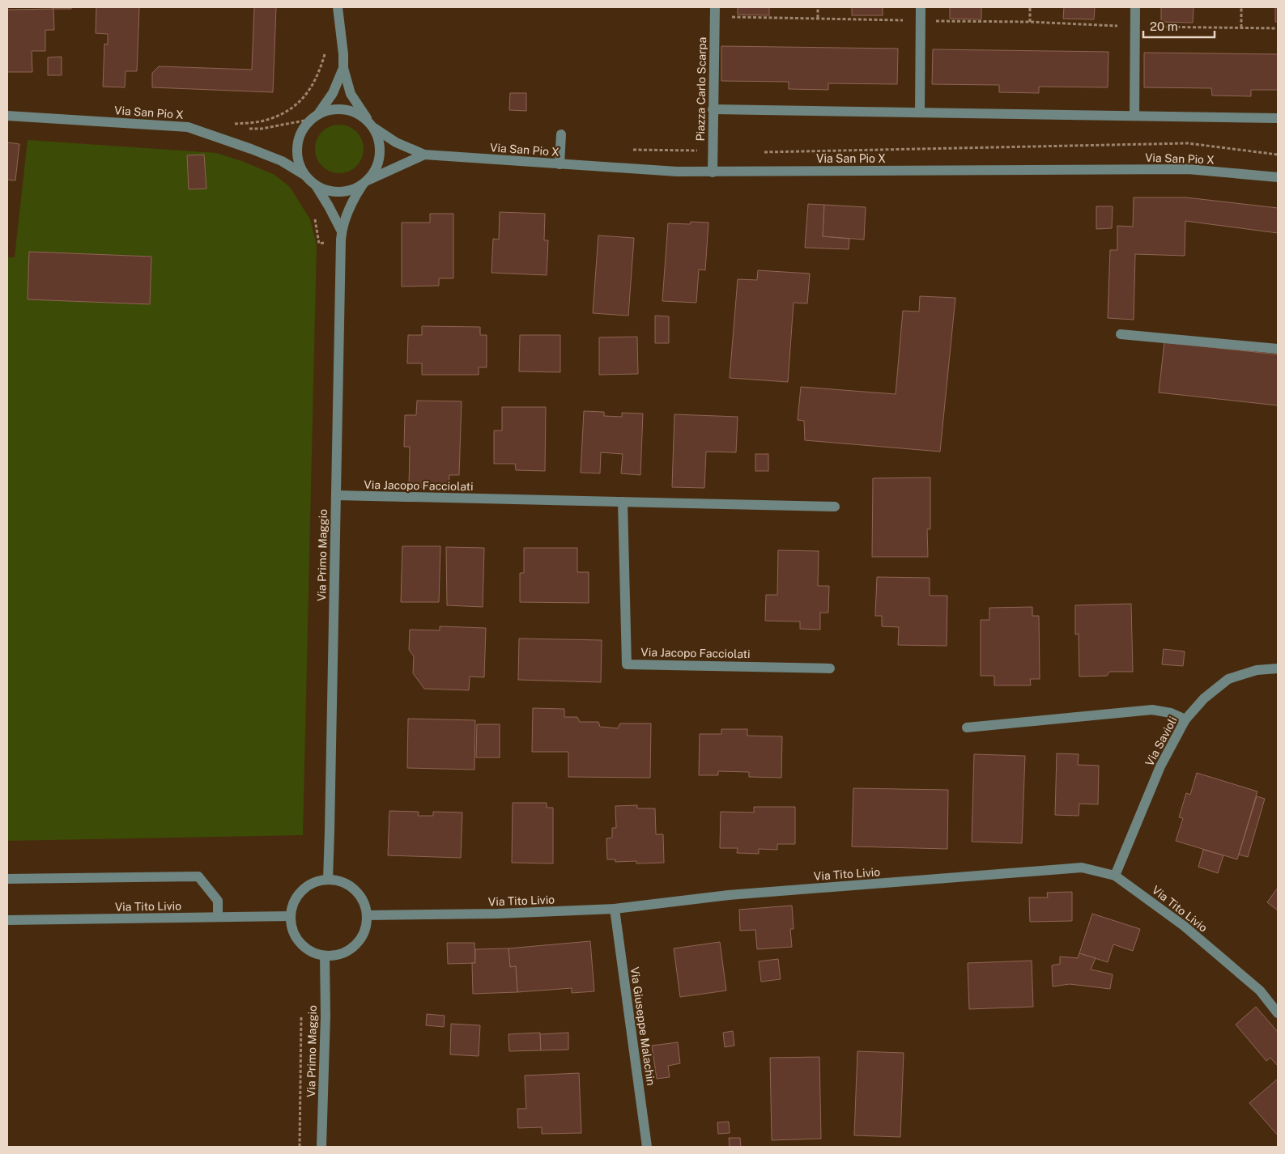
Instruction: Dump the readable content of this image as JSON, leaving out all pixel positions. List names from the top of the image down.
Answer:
{
  "streets": {
    "street": [
      "Piazza Carlo Scarpa",
      "Via San Pio X",
      "Via Jacopo Facciolati",
      "Via Primo Maggio",
      "Via Savioli",
      "Via Tito Livio",
      "Via Giuseppe Malachin"
    ]
  },
  "crossings": [
    ["Piazza Carlo Scarpa", "Via San Pio X"],
    ["Via San Pio X", "Via Primo Maggio"],
    ["Via Jacopo Facciolati", "Via Primo Maggio"],
    ["Via Primo Maggio", "Via Tito Livio"],
    ["Via Savioli", "Via Tito Livio"],
    ["Via Tito Livio", "Via Giuseppe Malachin"]
  ],
  "scale_bar": "20 m"
}
